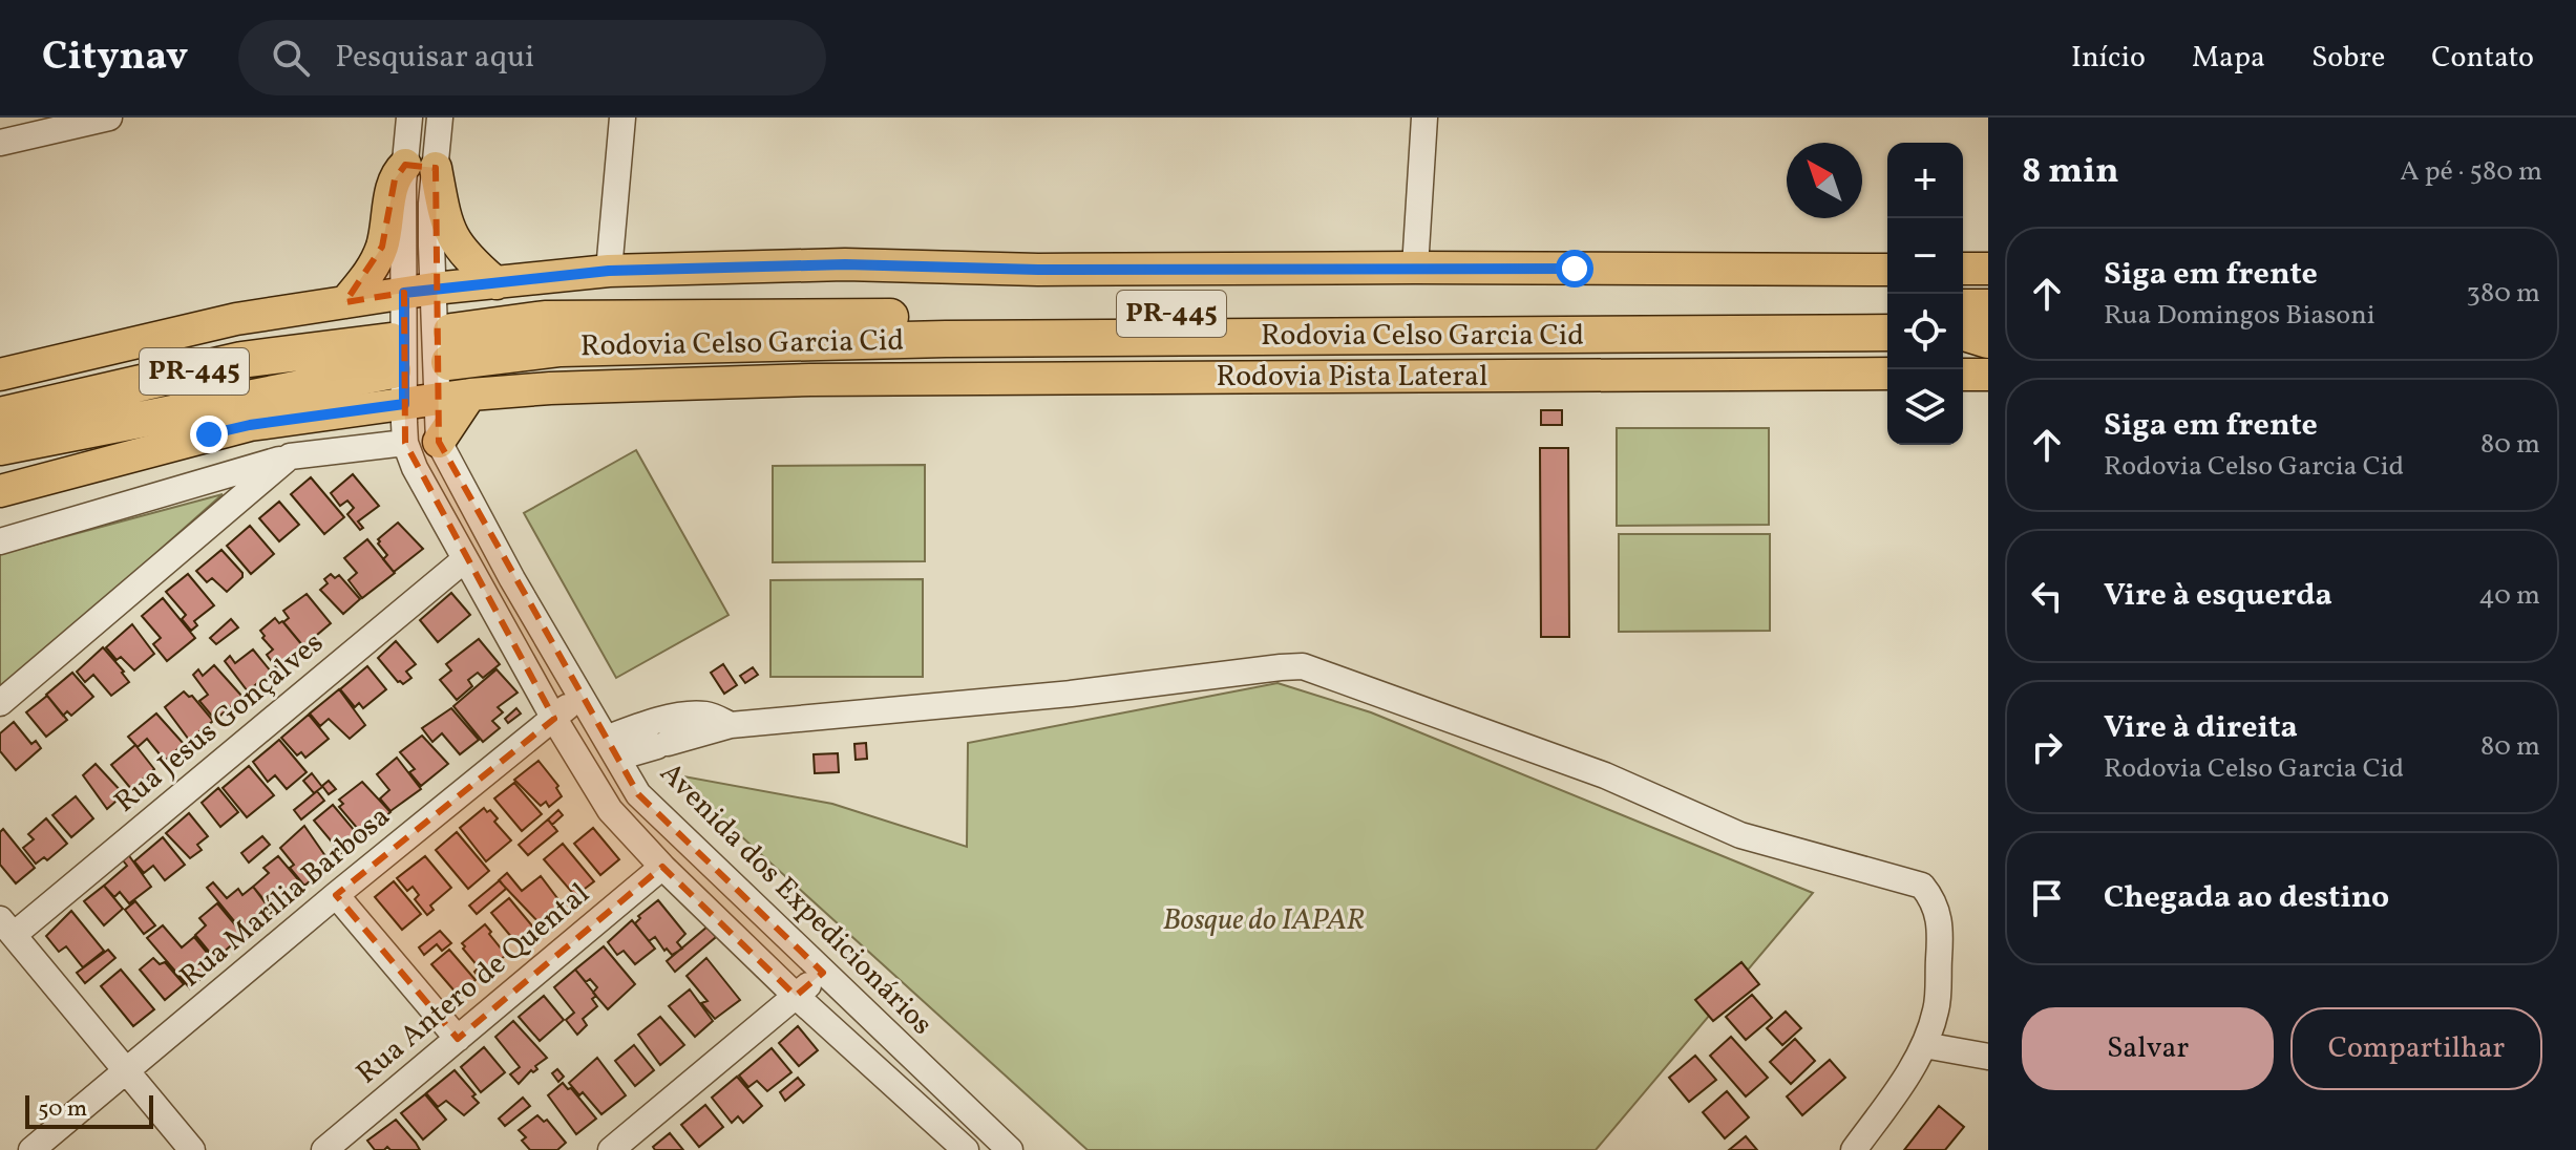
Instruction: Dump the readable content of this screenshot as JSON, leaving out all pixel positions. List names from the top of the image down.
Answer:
{
  "streets": {
    "highway": ["PR-445", "Rodovia Celso Garcia Cid"],
    "main road": ["Rodovia Pista Lateral"],
    "street": [
      "Rua Jesus Gonçalves",
      "Rua Marília Barbosa",
      "Avenida dos Expedicionários",
      "Rua Antero de Quental"
    ]
  },
  "crossings": [
    ["PR-445", "Avenida dos Expedicionários"],
    ["Rodovia Celso Garcia Cid", "Rodovia Pista Lateral"],
    ["Rodovia Celso Garcia Cid", "Avenida dos Expedicionários"],
    ["Rua Jesus Gonçalves", "Avenida dos Expedicionários"],
    ["Rua Marília Barbosa", "Avenida dos Expedicionários"],
    ["Avenida dos Expedicionários", "Rua Antero de Quental"]
  ],
  "parks": ["Bosque do IAPAR"],
  "scale_bar": "50 m",
  "north": "top left",
  "page": {
    "header": "Citynav",
    "search": "Pesquisar aqui",
    "nav": [
      "Início",
      "Mapa",
      "Sobre",
      "Contato"
    ],
    "heading": ["8 min", "A pé · 580 m"],
    "map_buttons": ["+", "−"],
    "list": [
      ["Siga em frente", "Rua Domingos Biasoni", "380 m"],
      ["Siga em frente", "Rodovia Celso Garcia Cid", "80 m"],
      ["Vire à esquerda", "40 m"],
      ["Vire à direita", "Rodovia Celso Garcia Cid", "80 m"],
      "Chegada ao destino"
    ],
    "buttons": ["Salvar", "Compartilhar"],
    "scale": "50 m"
  }
}
